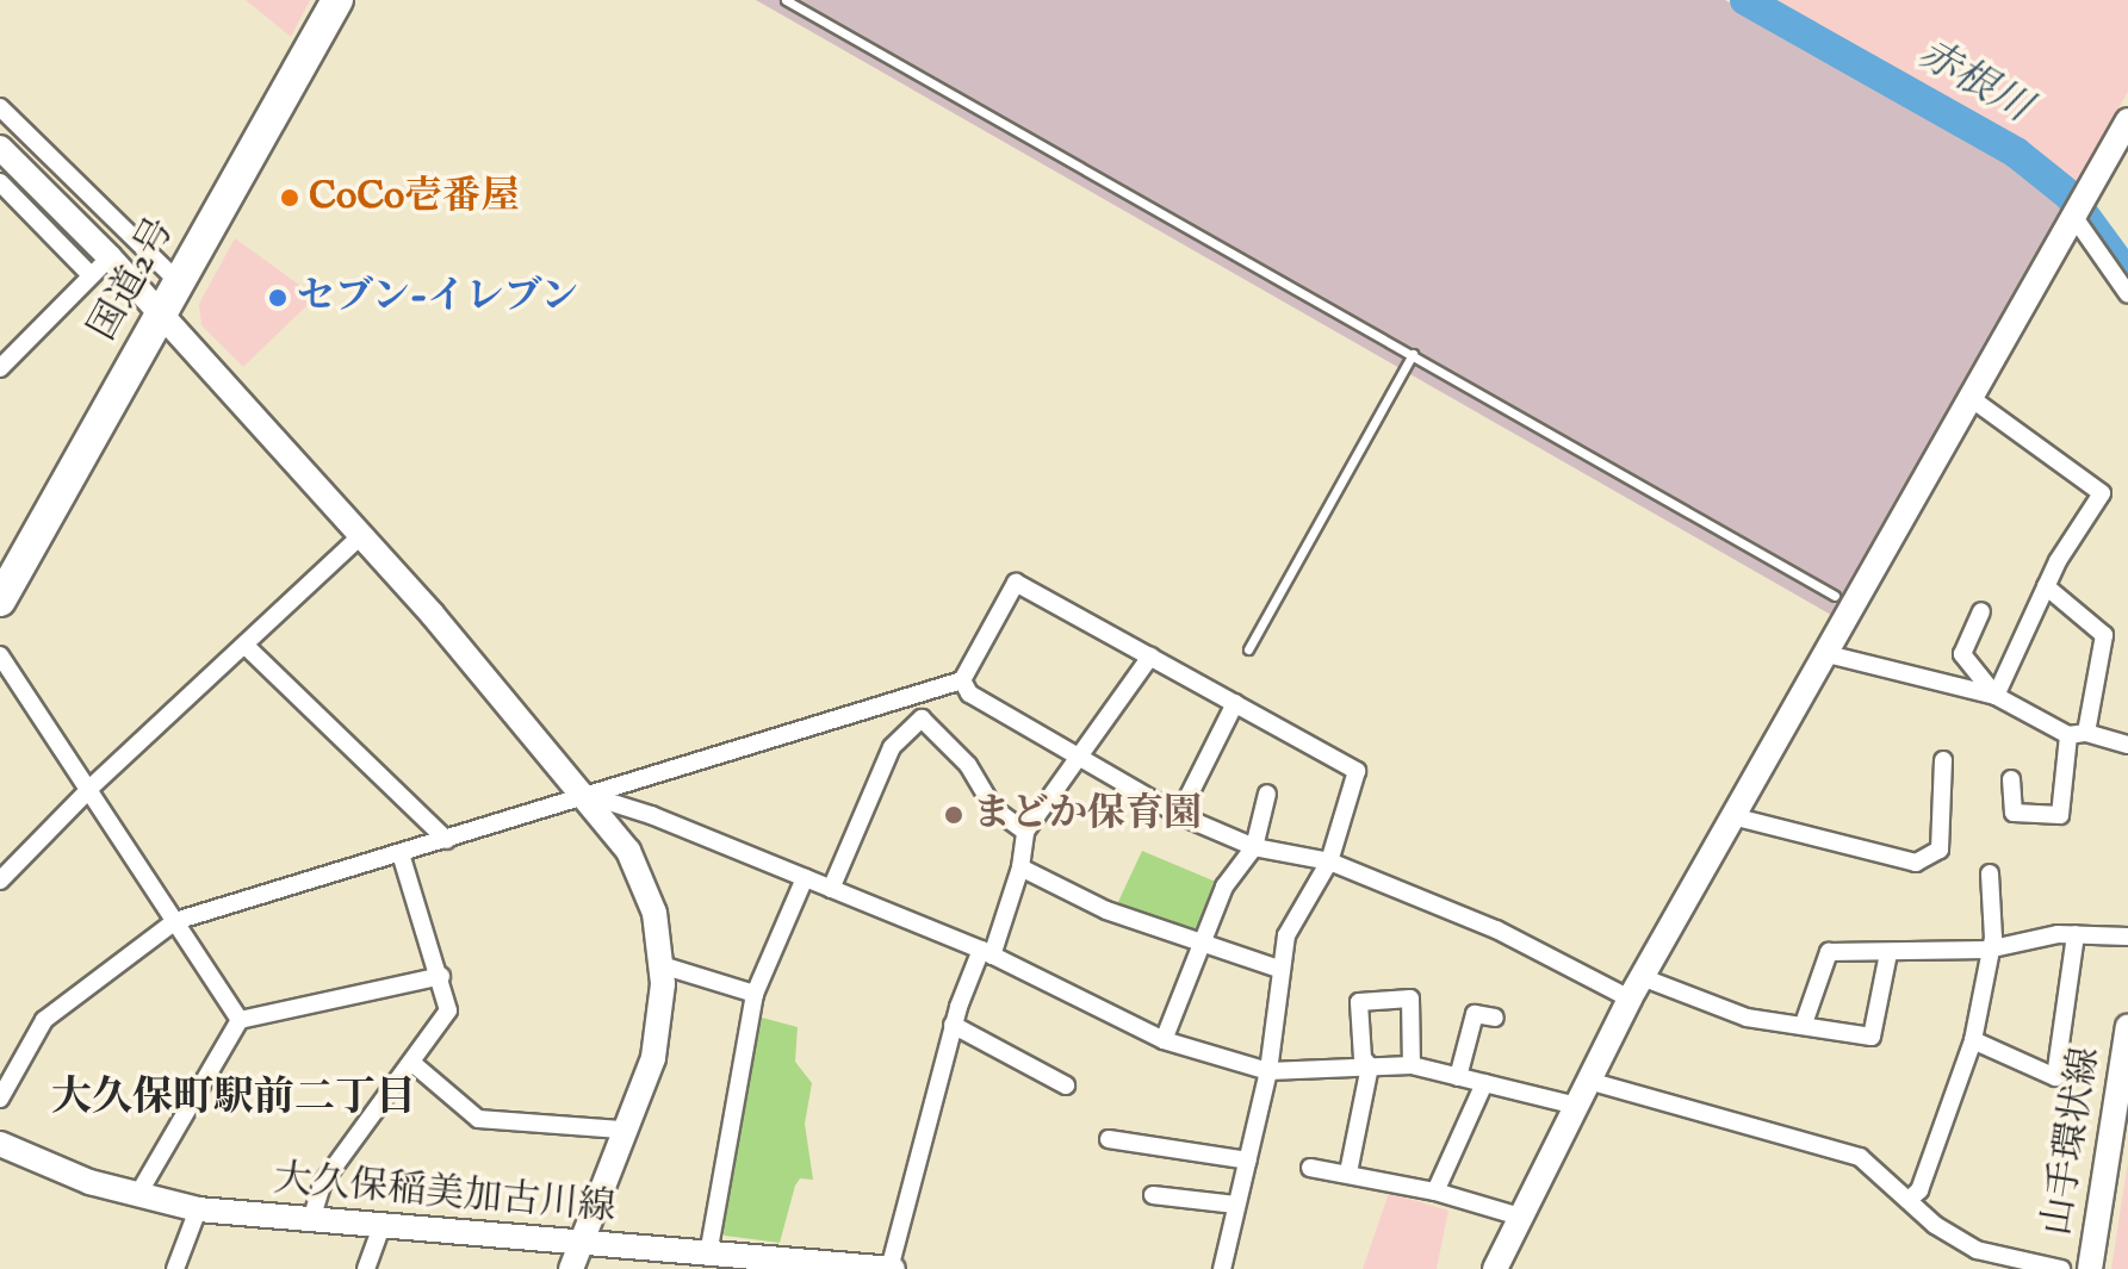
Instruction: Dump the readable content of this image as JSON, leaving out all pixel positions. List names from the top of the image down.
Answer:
{
  "streets": {
    "highway": ["国道2号"],
    "street": ["山手環状線", "大久保稲美加古川線"]
  },
  "districts": ["大久保町駅前二丁目"],
  "water": ["赤根川"],
  "places": ["CoCo壱番屋", "セブン-イレブン", "まどか保育園"]
}
